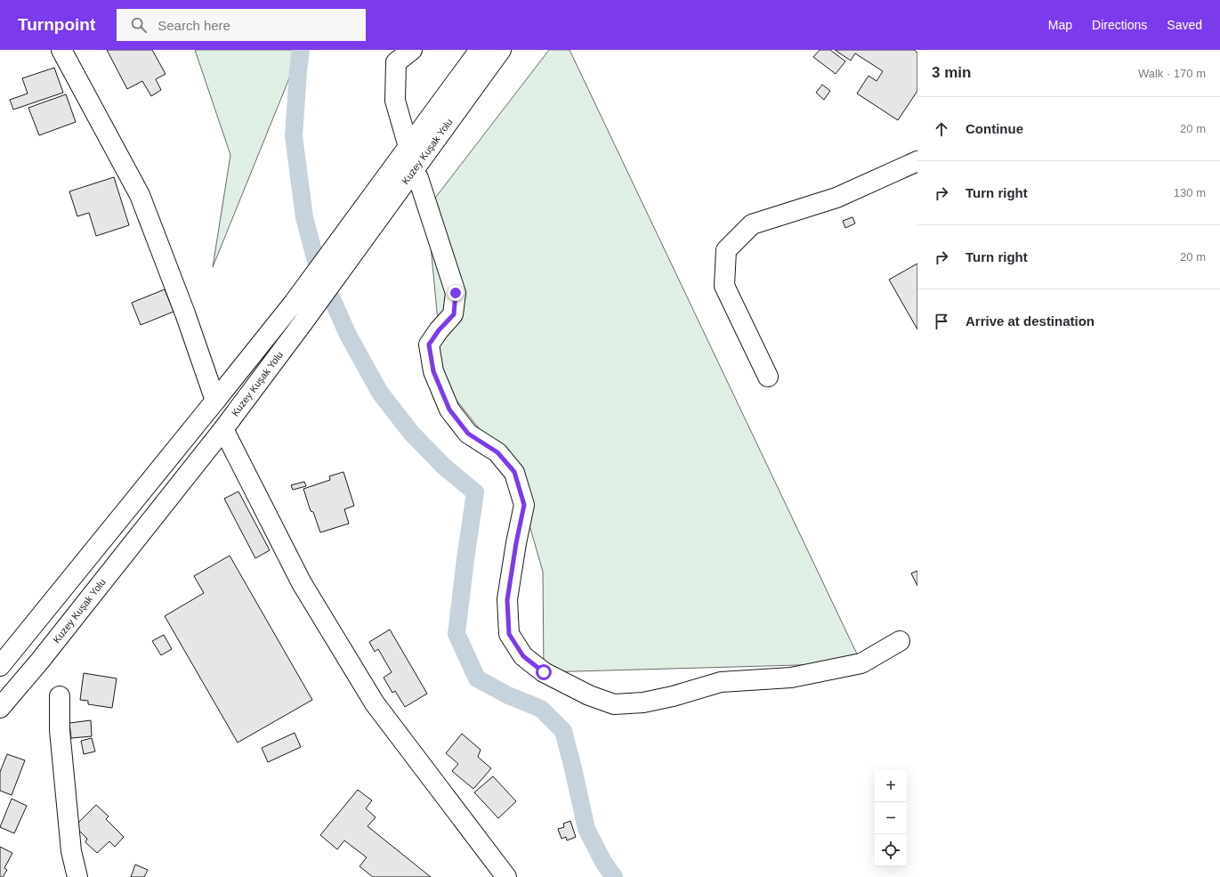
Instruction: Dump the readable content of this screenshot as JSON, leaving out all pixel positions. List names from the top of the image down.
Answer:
{
  "streets": {
    "street": ["Kuzey Kuşak Yolu"]
  },
  "page": {
    "header": "Turnpoint",
    "search": "Search here",
    "nav": ["Map", "Directions", "Saved"],
    "heading": ["3 min", "Walk · 170 m"],
    "list": [
      ["Continue", "20 m"],
      ["Turn right", "130 m"],
      ["Turn right", "20 m"],
      "Arrive at destination"
    ],
    "map_buttons": ["+", "−"]
  }
}
